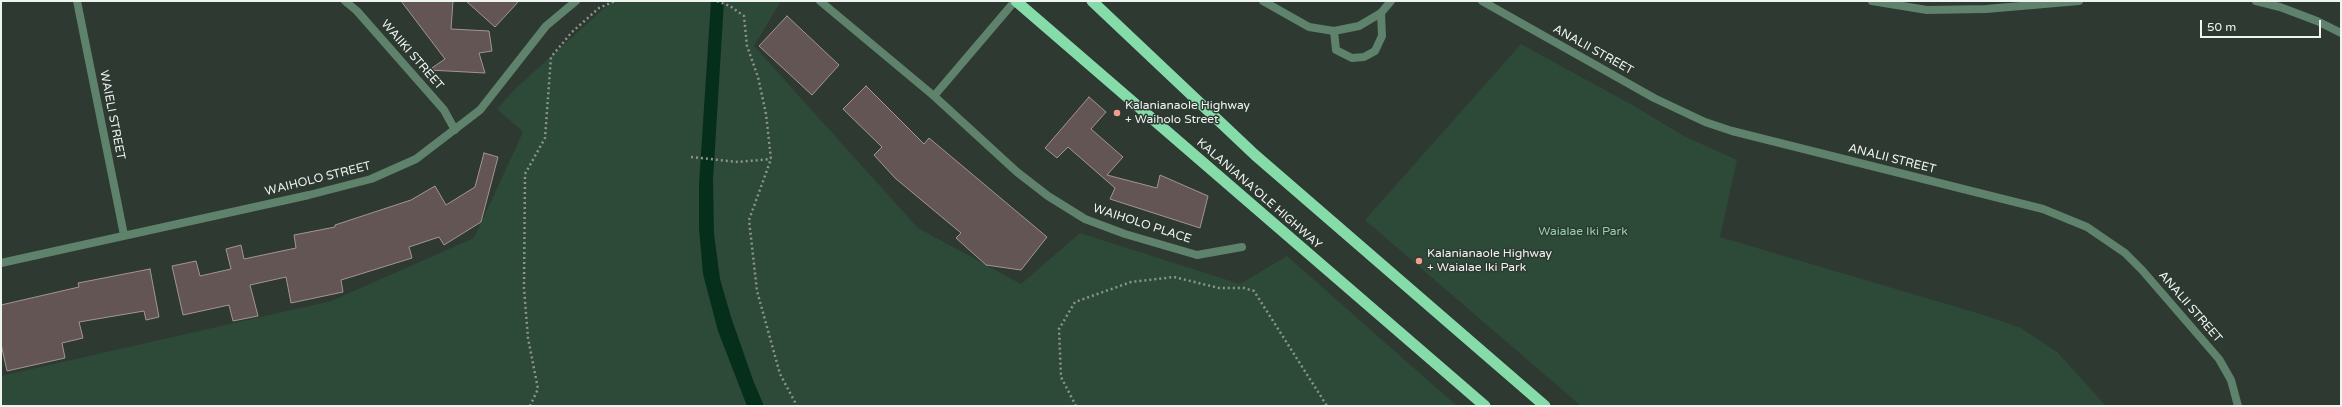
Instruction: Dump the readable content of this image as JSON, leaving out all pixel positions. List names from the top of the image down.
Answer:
{
  "streets": {
    "highway": ["KALANIANA’OLE HIGHWAY"],
    "street": [
      "ANALII STREET",
      "WAIIKI STREET",
      "WAIELI STREET",
      "WAIHOLO STREET",
      "WAIHOLO PLACE"
    ]
  },
  "crossings": [
    ["WAIIKI STREET", "WAIHOLO STREET"],
    ["WAIELI STREET", "WAIHOLO STREET"]
  ],
  "parks": ["Waialae Iki Park"],
  "places": ["Kalanianaole Highway + Waiholo Street", "Kalanianaole Highway + Waialae Iki Park"],
  "scale_bar": "50 m"
}
